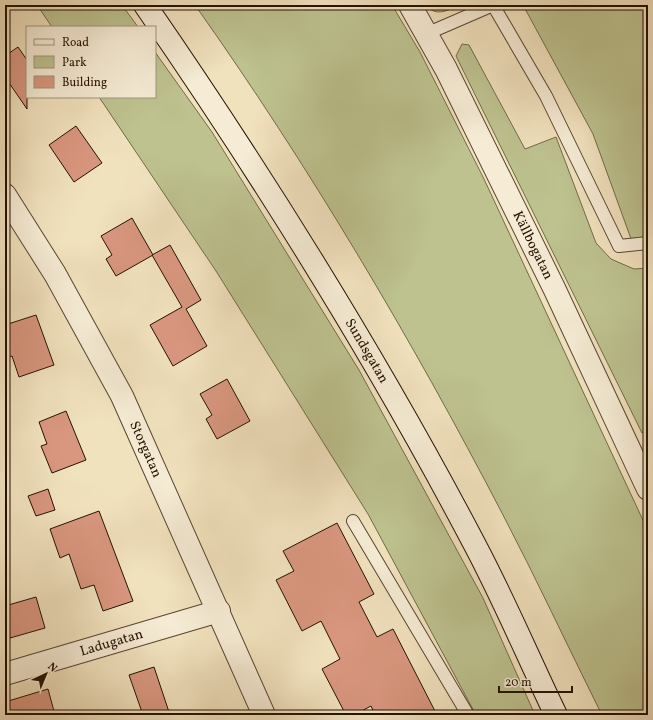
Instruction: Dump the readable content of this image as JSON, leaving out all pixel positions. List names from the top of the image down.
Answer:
{
  "streets": {
    "street": [
      "Källbogatan",
      "Sundsgatan",
      "Storgatan",
      "Ladugatan"
    ]
  },
  "crossings": [
    ["Storgatan", "Ladugatan"]
  ],
  "legend": ["Road", "Park", "Building"],
  "scale_bar": "20 m",
  "north": "top right"
}
